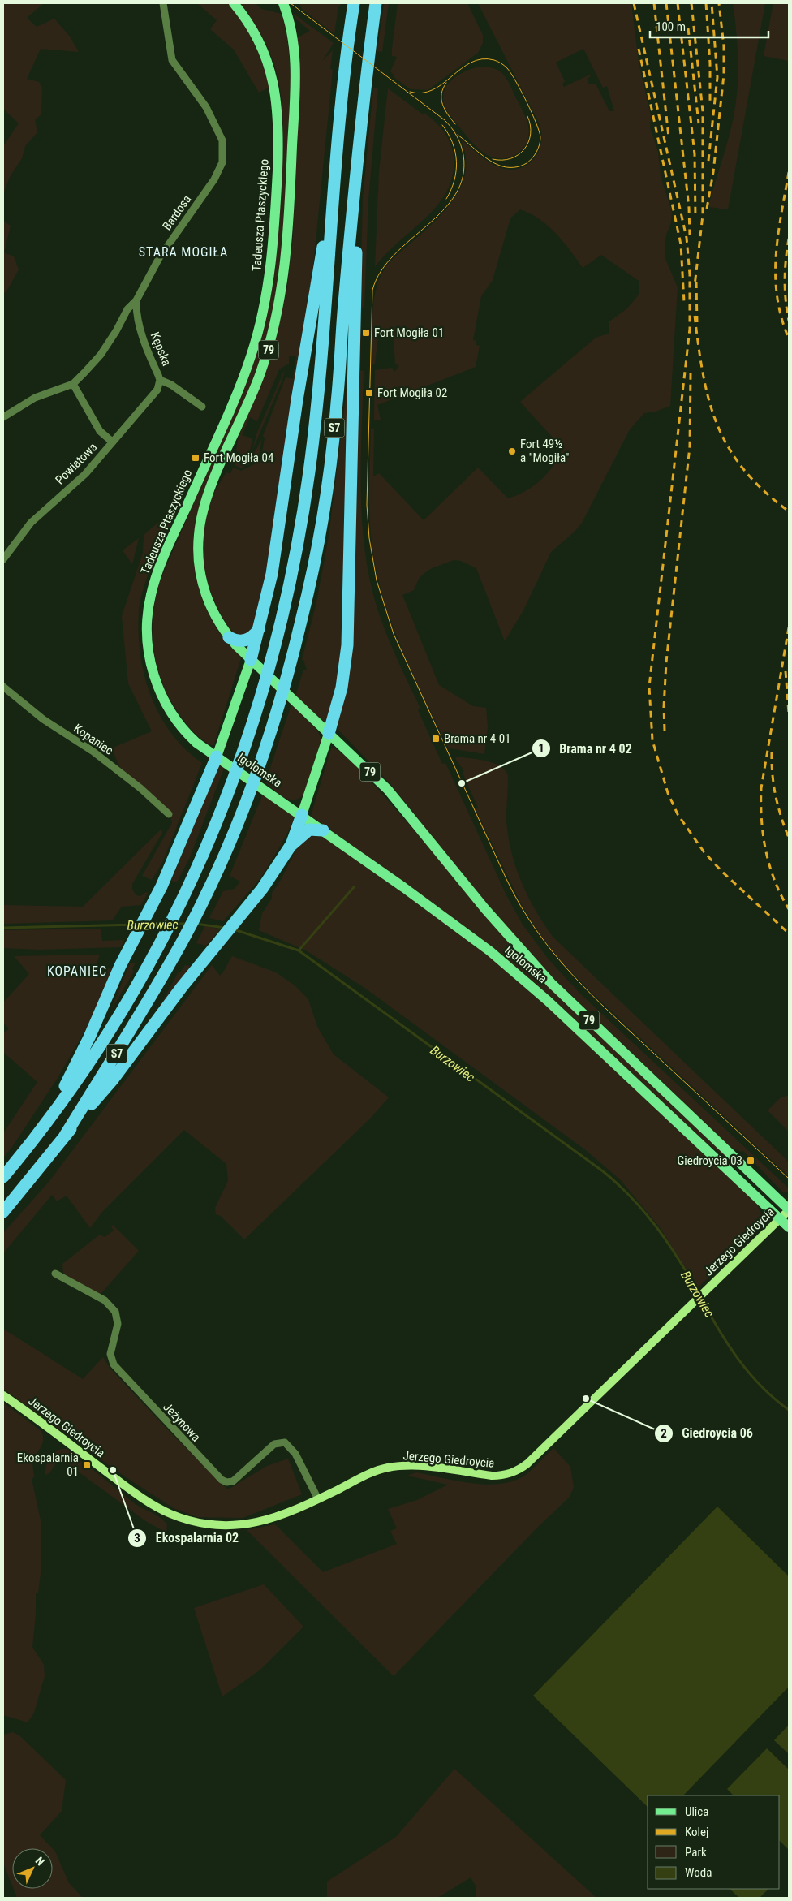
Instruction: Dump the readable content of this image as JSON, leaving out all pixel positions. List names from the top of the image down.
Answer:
{
  "streets": {
    "highway": ["S7"],
    "main road": ["Tadeusza Ptaszyckiego", "79", "Igołomska"],
    "street": [
      "Bardosa",
      "Kępska",
      "Powiatowa",
      "Kopaniec",
      "Jerzego Giedroycia",
      "Jeżynowa"
    ]
  },
  "crossings": [
    ["Bardosa", "Kępska"],
    ["Tadeusza Ptaszyckiego", "Igołomska"],
    ["Kępska", "Powiatowa"],
    ["79", "Igołomska"],
    ["Igołomska", "Jerzego Giedroycia"],
    ["Jerzego Giedroycia", "Jeżynowa"]
  ],
  "districts": ["STARA MOGIŁA", "KOPANIEC"],
  "water": ["Burzowiec"],
  "places": {
    "transit": [
      "Fort Mogiła 01",
      "Fort Mogiła 02",
      "Fort Mogiła 04",
      "Brama nr 4 01",
      "Giedroycia 03",
      "Ekospalarnia 01"
    ],
    "other": [
      "Fort 49½ a \"Mogiła\"",
      "Brama nr 4 02",
      "Giedroycia 06",
      "Ekospalarnia 02"
    ]
  },
  "legend": [
    "Ulica",
    "Kolej",
    "Park",
    "Woda"
  ],
  "scale_bar": "100 m",
  "north": "top right"
}
